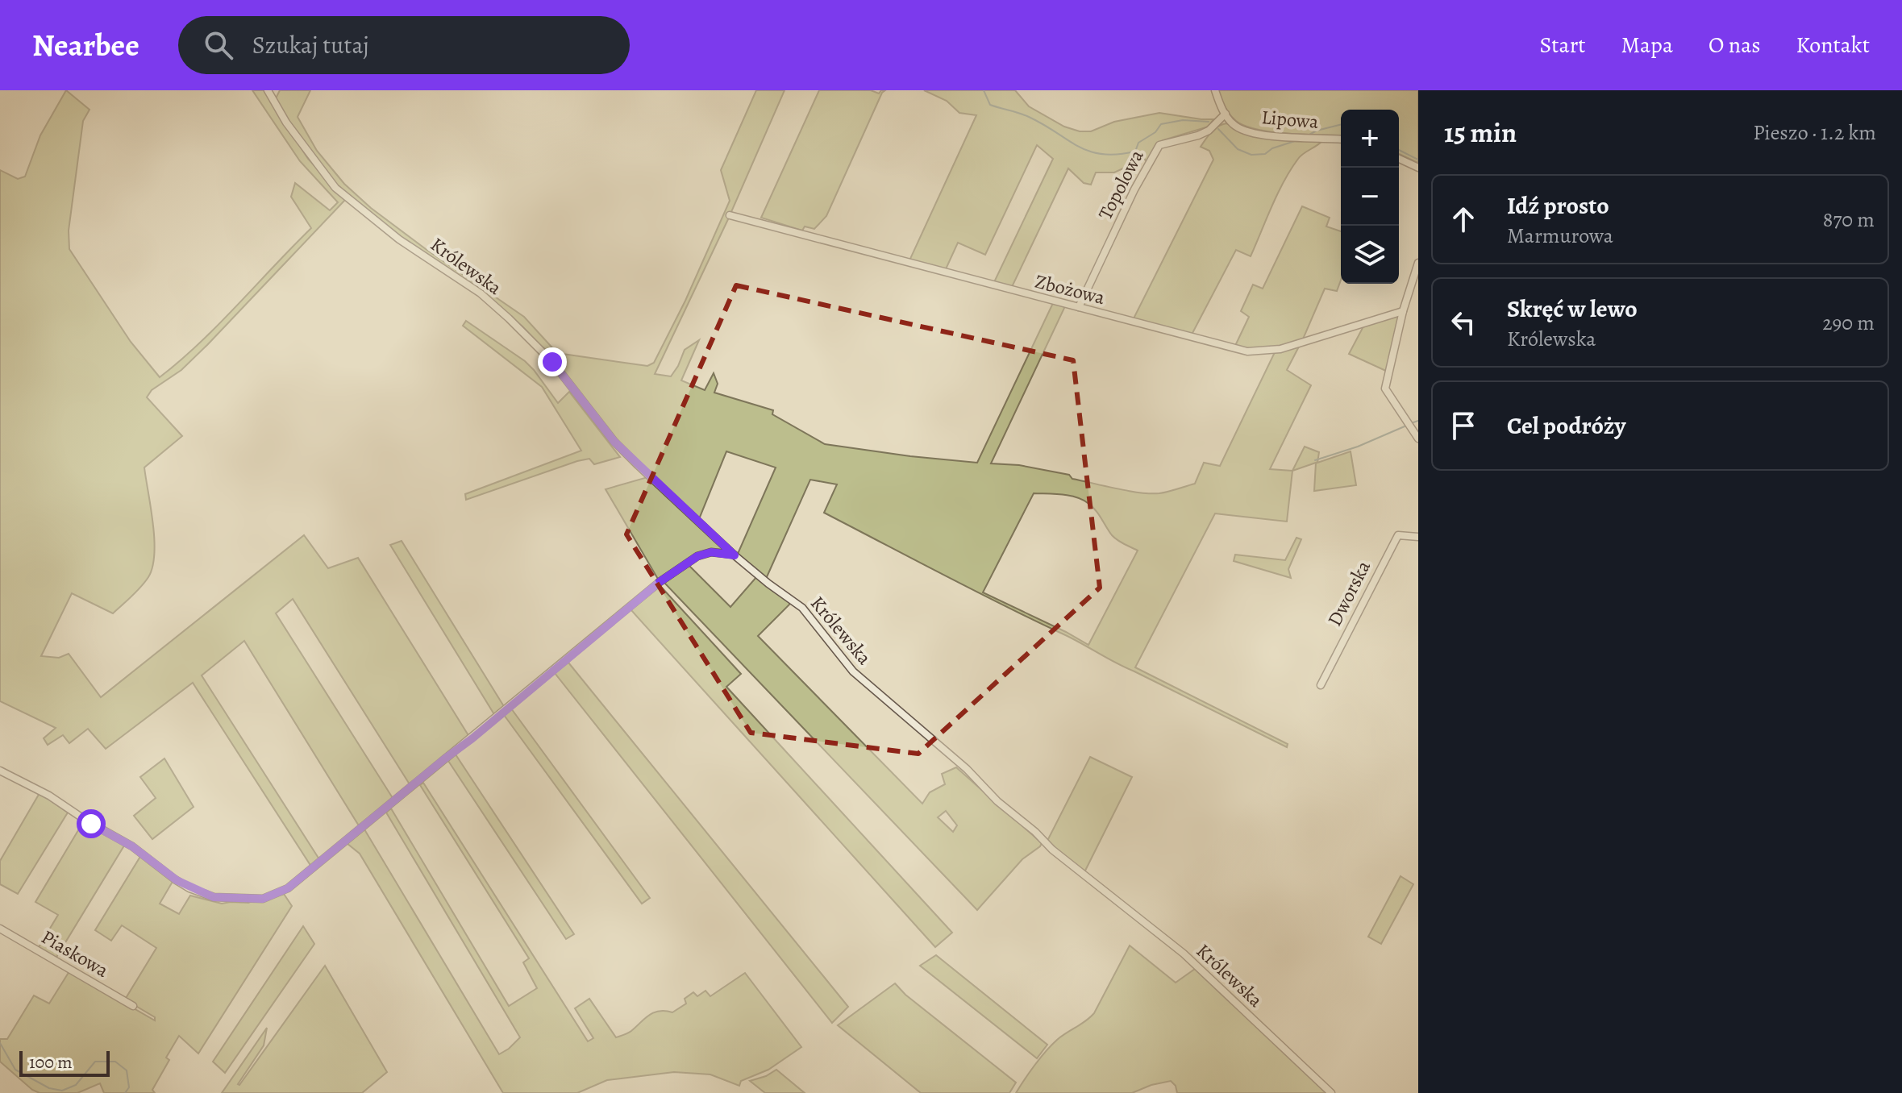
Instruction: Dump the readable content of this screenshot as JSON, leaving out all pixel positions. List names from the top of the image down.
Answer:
{
  "streets": {
    "street": [
      "Lipowa",
      "Topolowa",
      "Królewska",
      "Zbożowa",
      "Dworska",
      "Piaskowa"
    ]
  },
  "crossings": [
    ["Lipowa", "Topolowa"],
    ["Topolowa", "Zbożowa"]
  ],
  "scale_bar": "100 m",
  "page": {
    "header": "Nearbee",
    "search": "Szukaj tutaj",
    "nav": [
      "Start",
      "Mapa",
      "O nas",
      "Kontakt"
    ],
    "heading": ["15 min", "Pieszo · 1.2 km"],
    "map_buttons": ["+", "−"],
    "list": [
      ["Idź prosto", "Marmurowa", "870 m"],
      ["Skręć w lewo", "Królewska", "290 m"],
      "Cel podróży"
    ],
    "scale": "100 m"
  }
}
